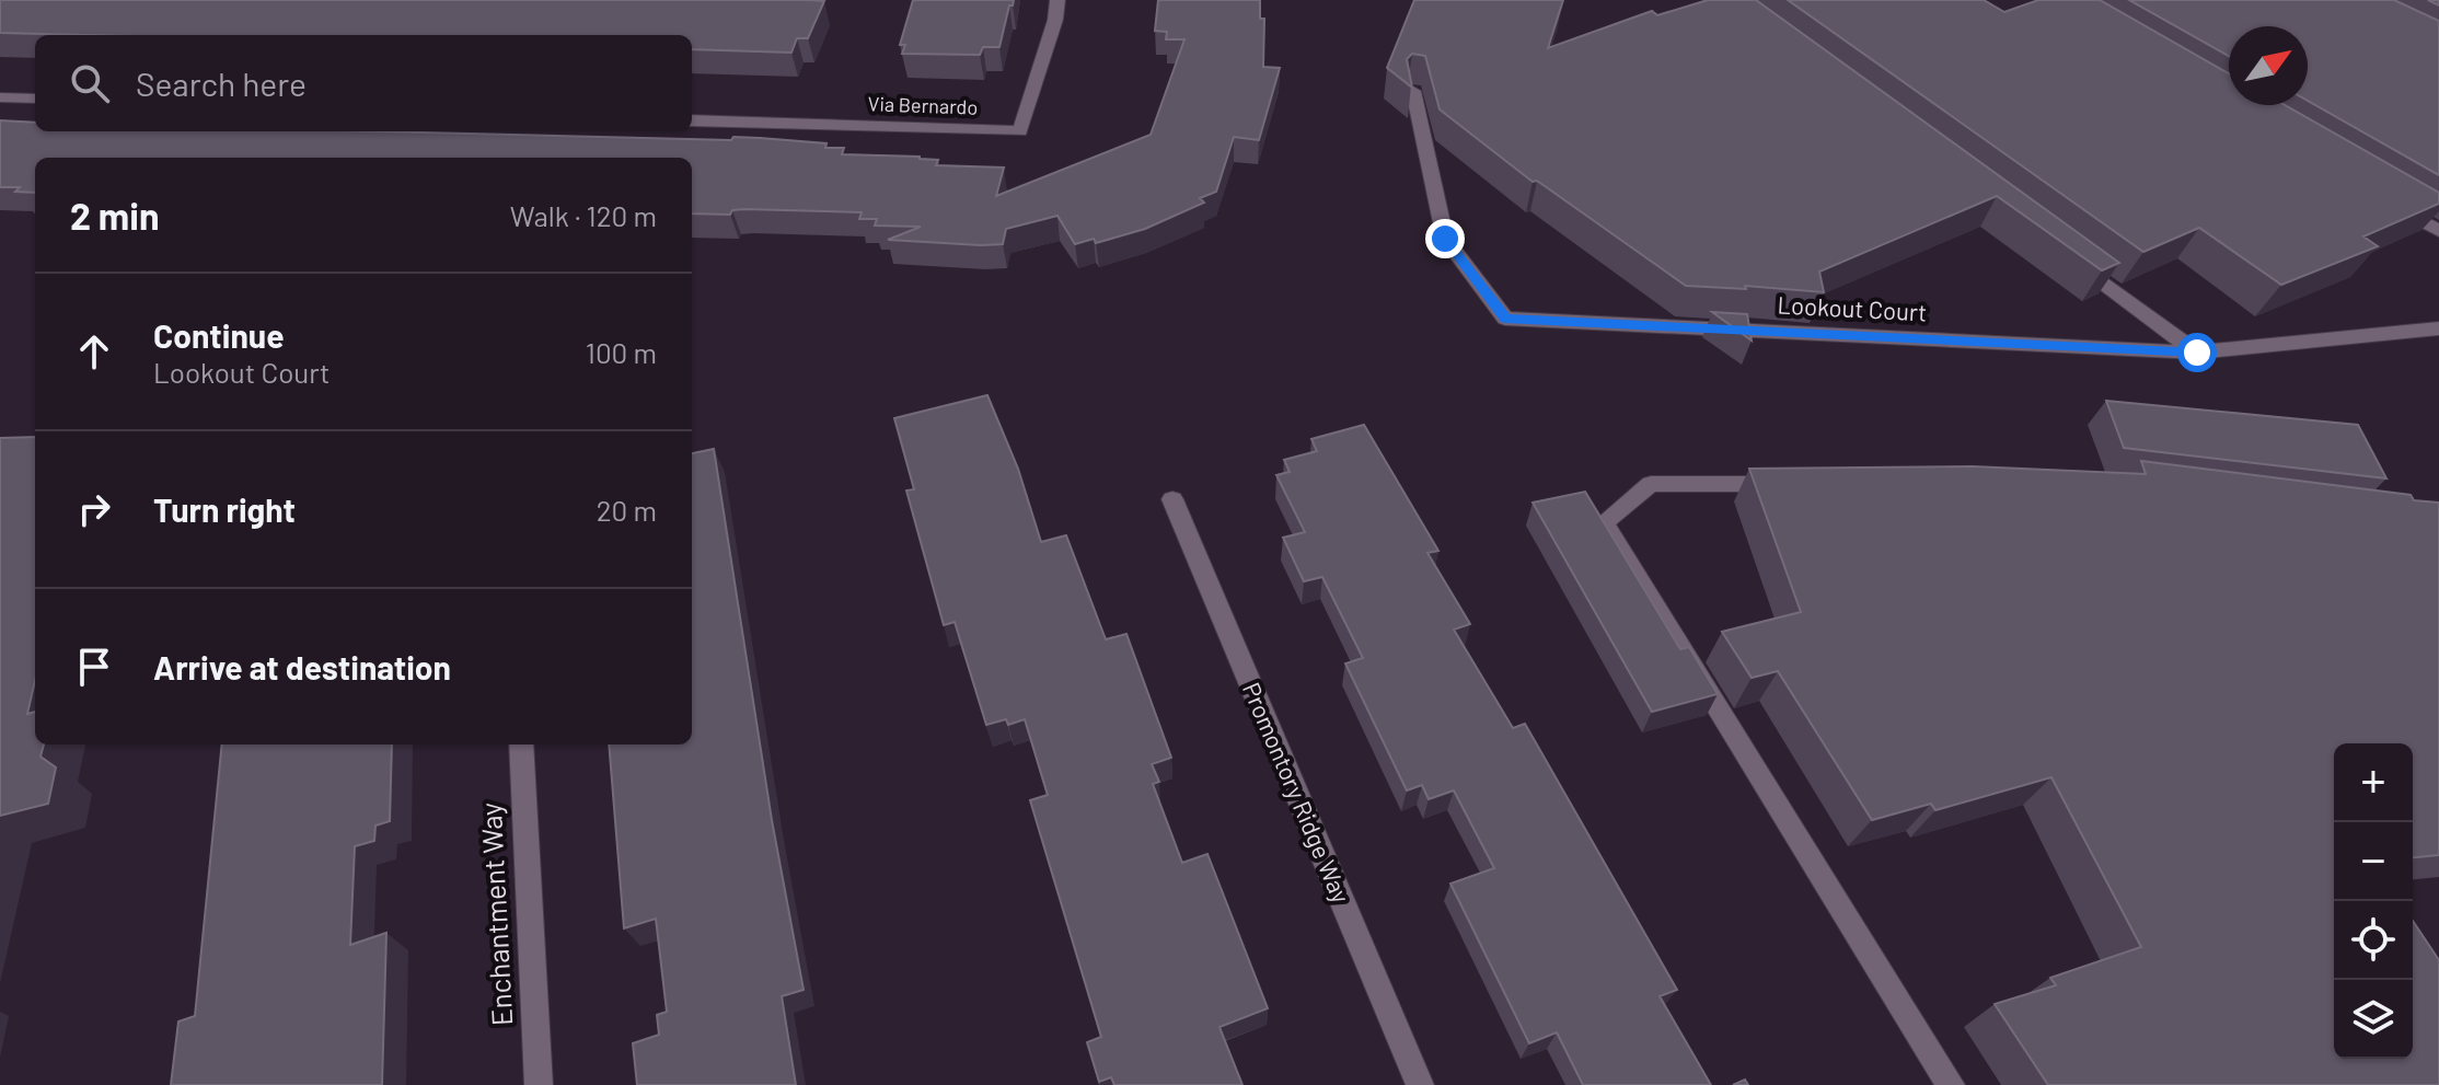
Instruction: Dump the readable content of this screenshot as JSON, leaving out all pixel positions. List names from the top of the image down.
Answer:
{
  "streets": {
    "street": [
      "Via Bernardo",
      "Lookout Court",
      "Promontory Ridge Way",
      "Enchantment Way"
    ]
  },
  "north": "top right",
  "page": {
    "search": "Search here",
    "heading": ["2 min", "Walk · 120 m"],
    "list": [
      ["Continue", "Lookout Court", "100 m"],
      ["Turn right", "20 m"],
      "Arrive at destination"
    ],
    "map_buttons": ["+", "−"]
  }
}
